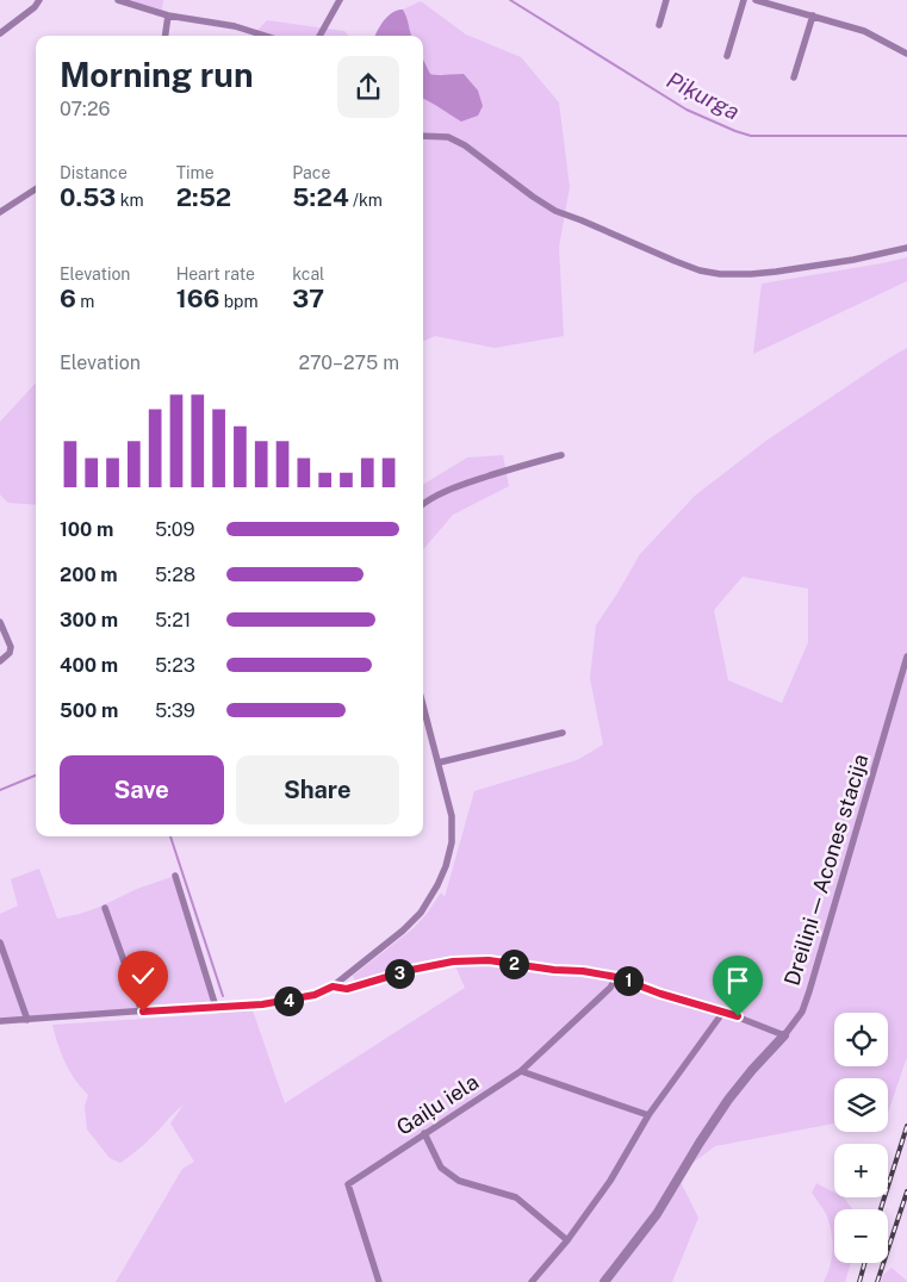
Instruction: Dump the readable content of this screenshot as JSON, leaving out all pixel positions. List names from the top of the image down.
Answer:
{
  "streets": {
    "street": ["Dreiliņi — Acones stacija", "Gaiļu iela"]
  },
  "water": ["Piķurga"],
  "page": {
    "heading": ["Morning run", "07:26"],
    "stats": [
      ["Distance", "0.53 km"],
      ["Time", "2:52"],
      ["Pace", "5:24 /km"],
      ["Elevation", "6 m"],
      ["Heart rate", "166 bpm"],
      ["kcal", "37"]
    ],
    "chart": ["Elevation", "270–275 m"],
    "list": [
      {
        "name": "100 m",
        "note": "5:09"
      },
      {
        "name": "200 m",
        "note": "5:28"
      },
      {
        "name": "300 m",
        "note": "5:21"
      },
      {
        "name": "400 m",
        "note": "5:23"
      },
      {
        "name": "500 m",
        "note": "5:39"
      }
    ],
    "buttons": ["Save", "Share"],
    "pins": [
      "2",
      "3",
      "1",
      "4"
    ],
    "map_buttons": ["+", "−"]
  }
}
